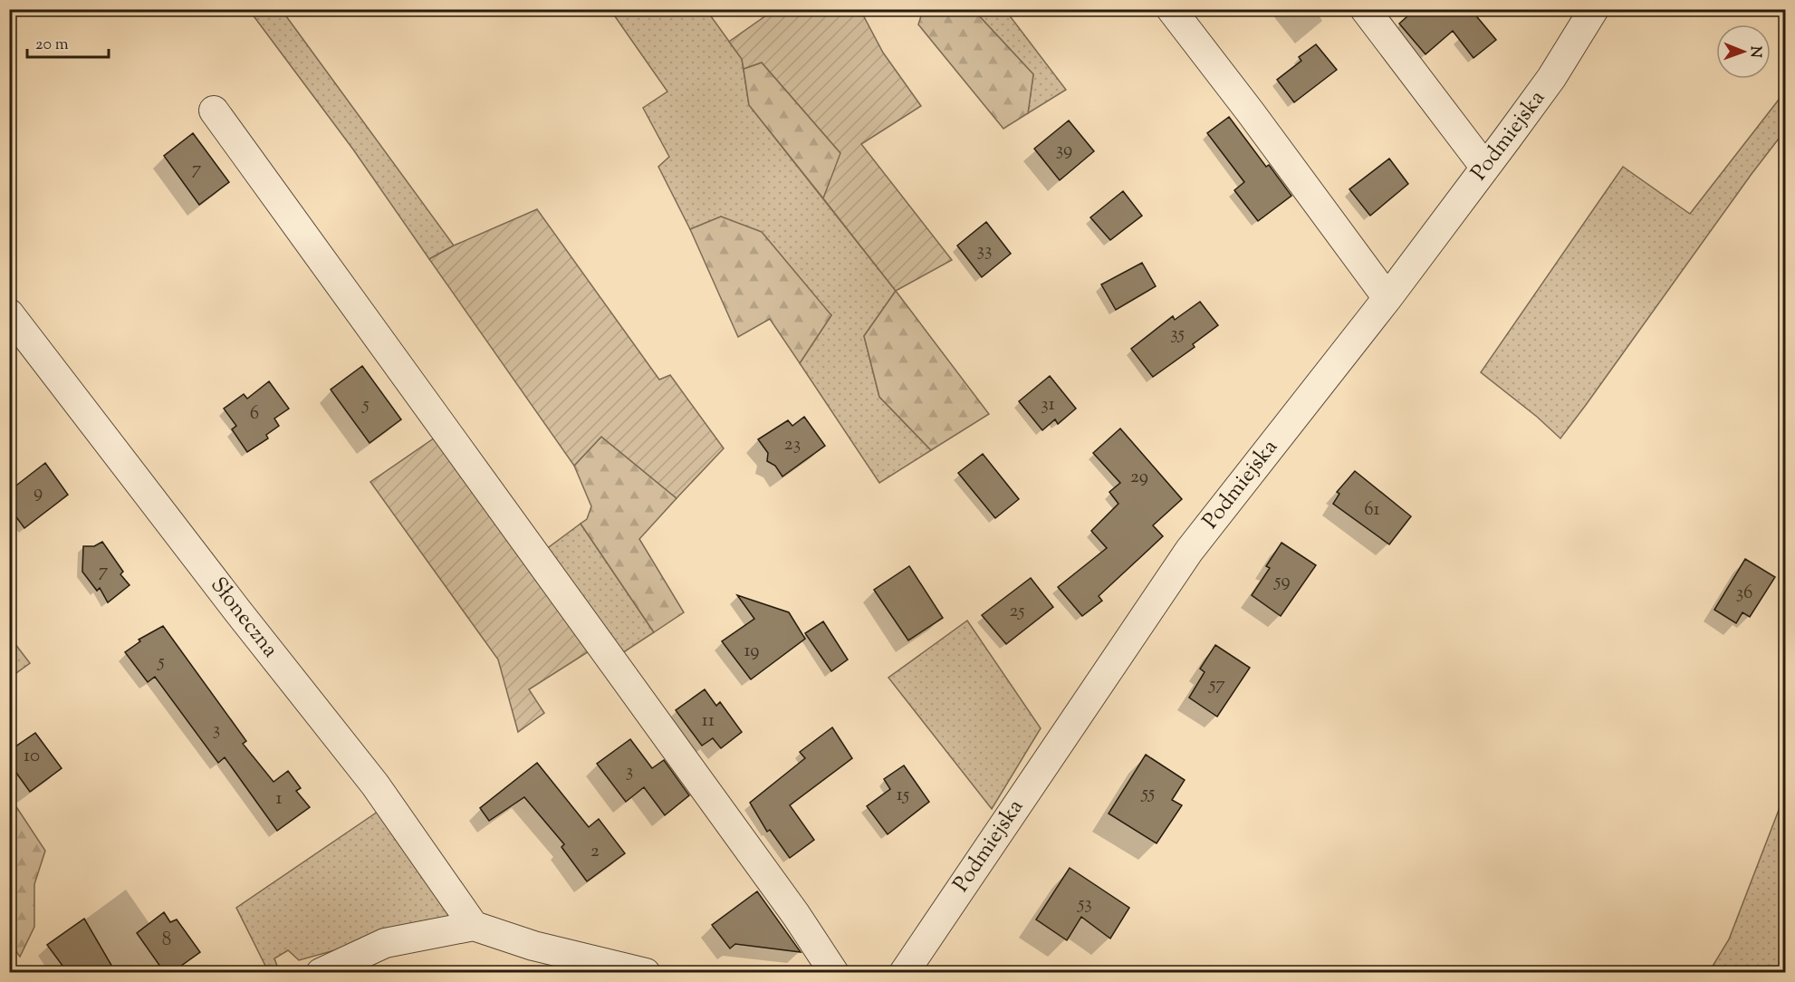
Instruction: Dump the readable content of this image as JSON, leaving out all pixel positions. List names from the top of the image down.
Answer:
{
  "streets": {
    "street": ["Podmiejska", "Słoneczna"]
  },
  "house_numbers": [
    "39",
    "7",
    "33",
    "35",
    "5",
    "31",
    "6",
    "23",
    "29",
    "9",
    "61",
    "7",
    "59",
    "36",
    "25",
    "19",
    "5",
    "57",
    "11",
    "3",
    "10",
    "3",
    "55",
    "15",
    "1",
    "2",
    "53",
    "8"
  ],
  "scale_bar": "20 m",
  "north": "right"
}
